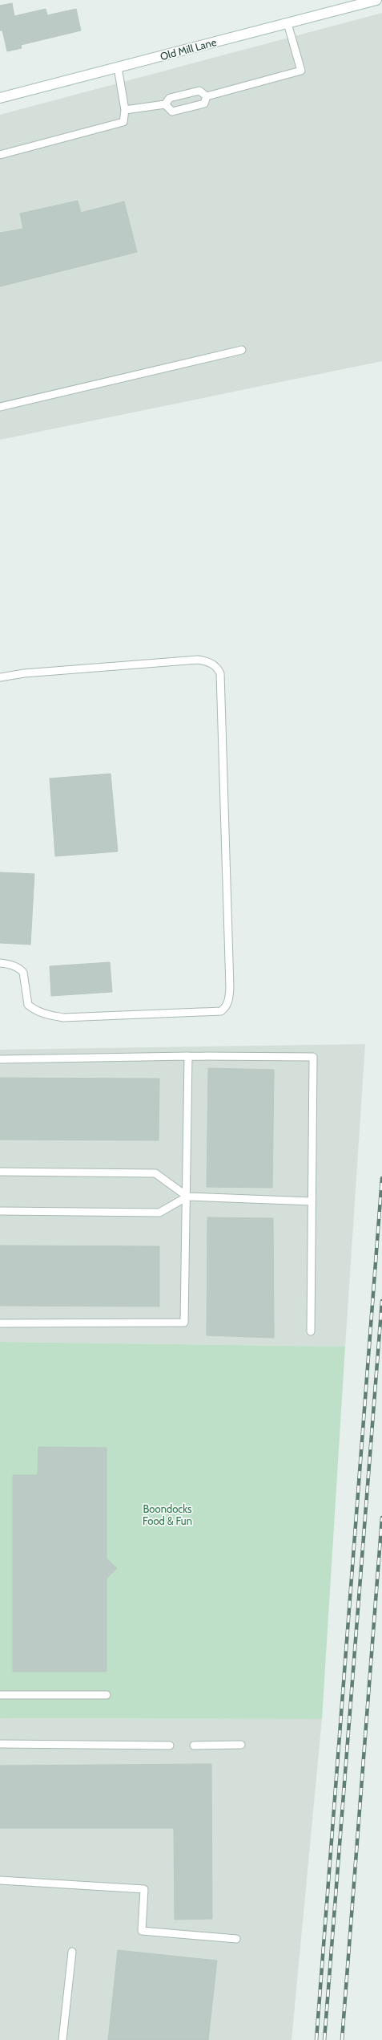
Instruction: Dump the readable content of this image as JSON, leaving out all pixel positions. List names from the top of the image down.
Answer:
{
  "streets": {
    "street": ["Old Mill Lane"]
  },
  "parks": ["Boondocks Food & Fun"]
}
